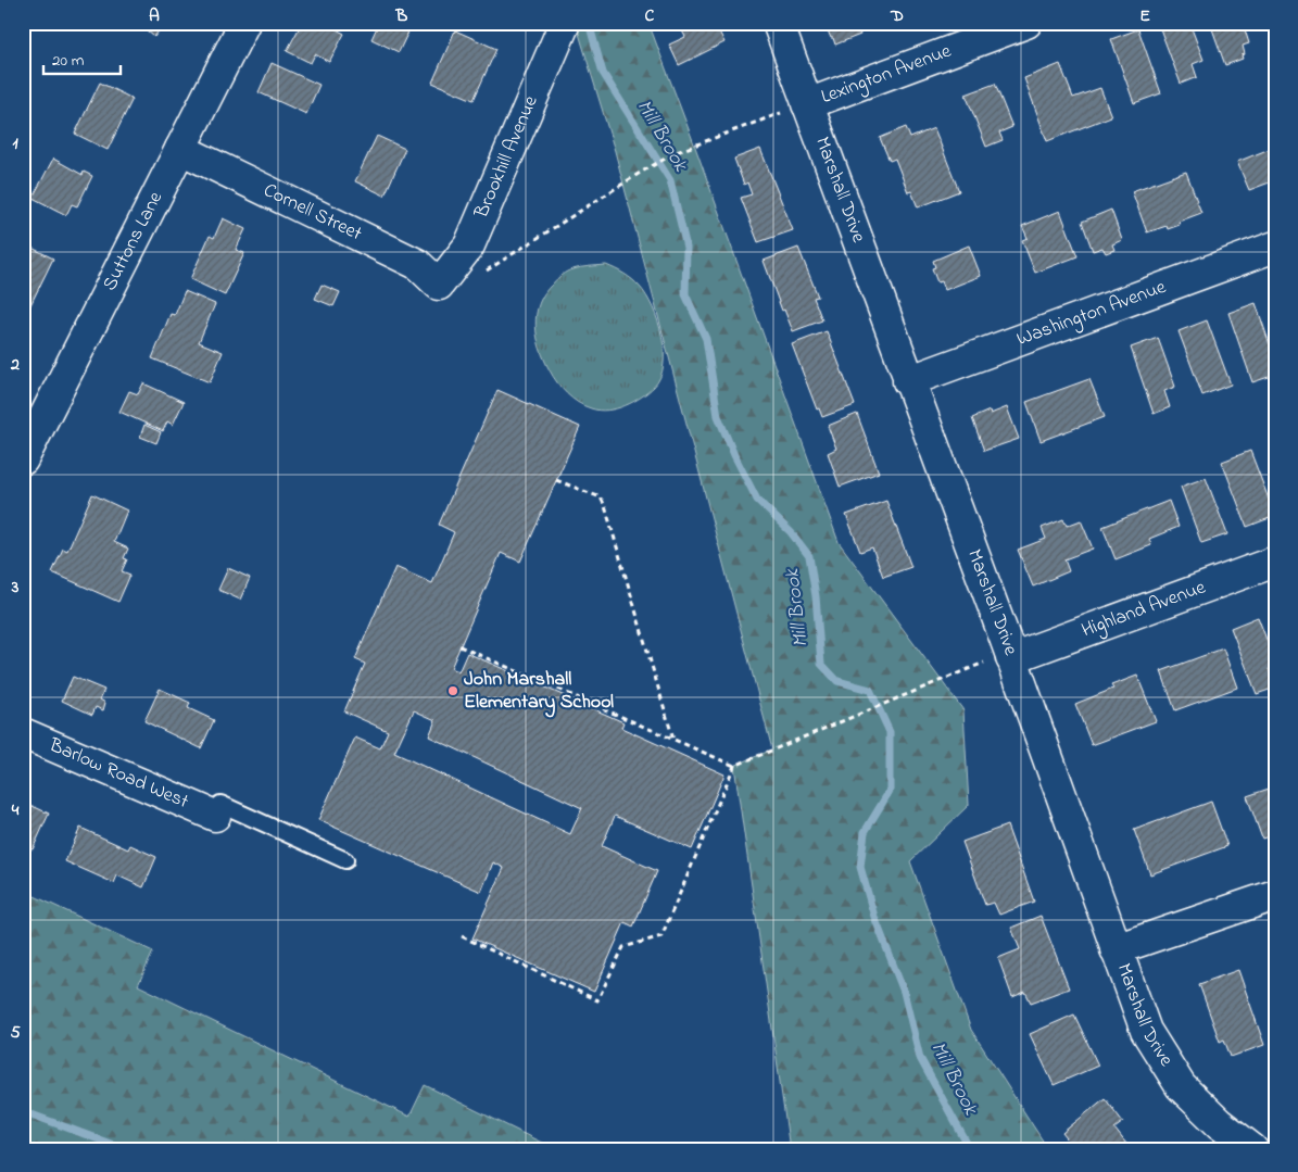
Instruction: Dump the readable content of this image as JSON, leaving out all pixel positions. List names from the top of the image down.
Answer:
{
  "streets": {
    "street": [
      "Lexington Avenue",
      "Brookhill Avenue",
      "Marshall Drive",
      "Cornell Street",
      "Suttons Lane",
      "Washington Avenue",
      "Highland Avenue",
      "Barlow Road West"
    ]
  },
  "crossings": [
    ["Lexington Avenue", "Marshall Drive"],
    ["Brookhill Avenue", "Cornell Street"],
    ["Marshall Drive", "Washington Avenue"],
    ["Marshall Drive", "Highland Avenue"],
    ["Cornell Street", "Suttons Lane"]
  ],
  "water": ["Mill Brook"],
  "places": ["John Marshall Elementary School"],
  "scale_bar": "20 m",
  "grid": {
    "columns": [
      "A",
      "B",
      "C",
      "D",
      "E"
    ],
    "rows": [
      "1",
      "2",
      "3",
      "4",
      "5"
    ]
  }
}
